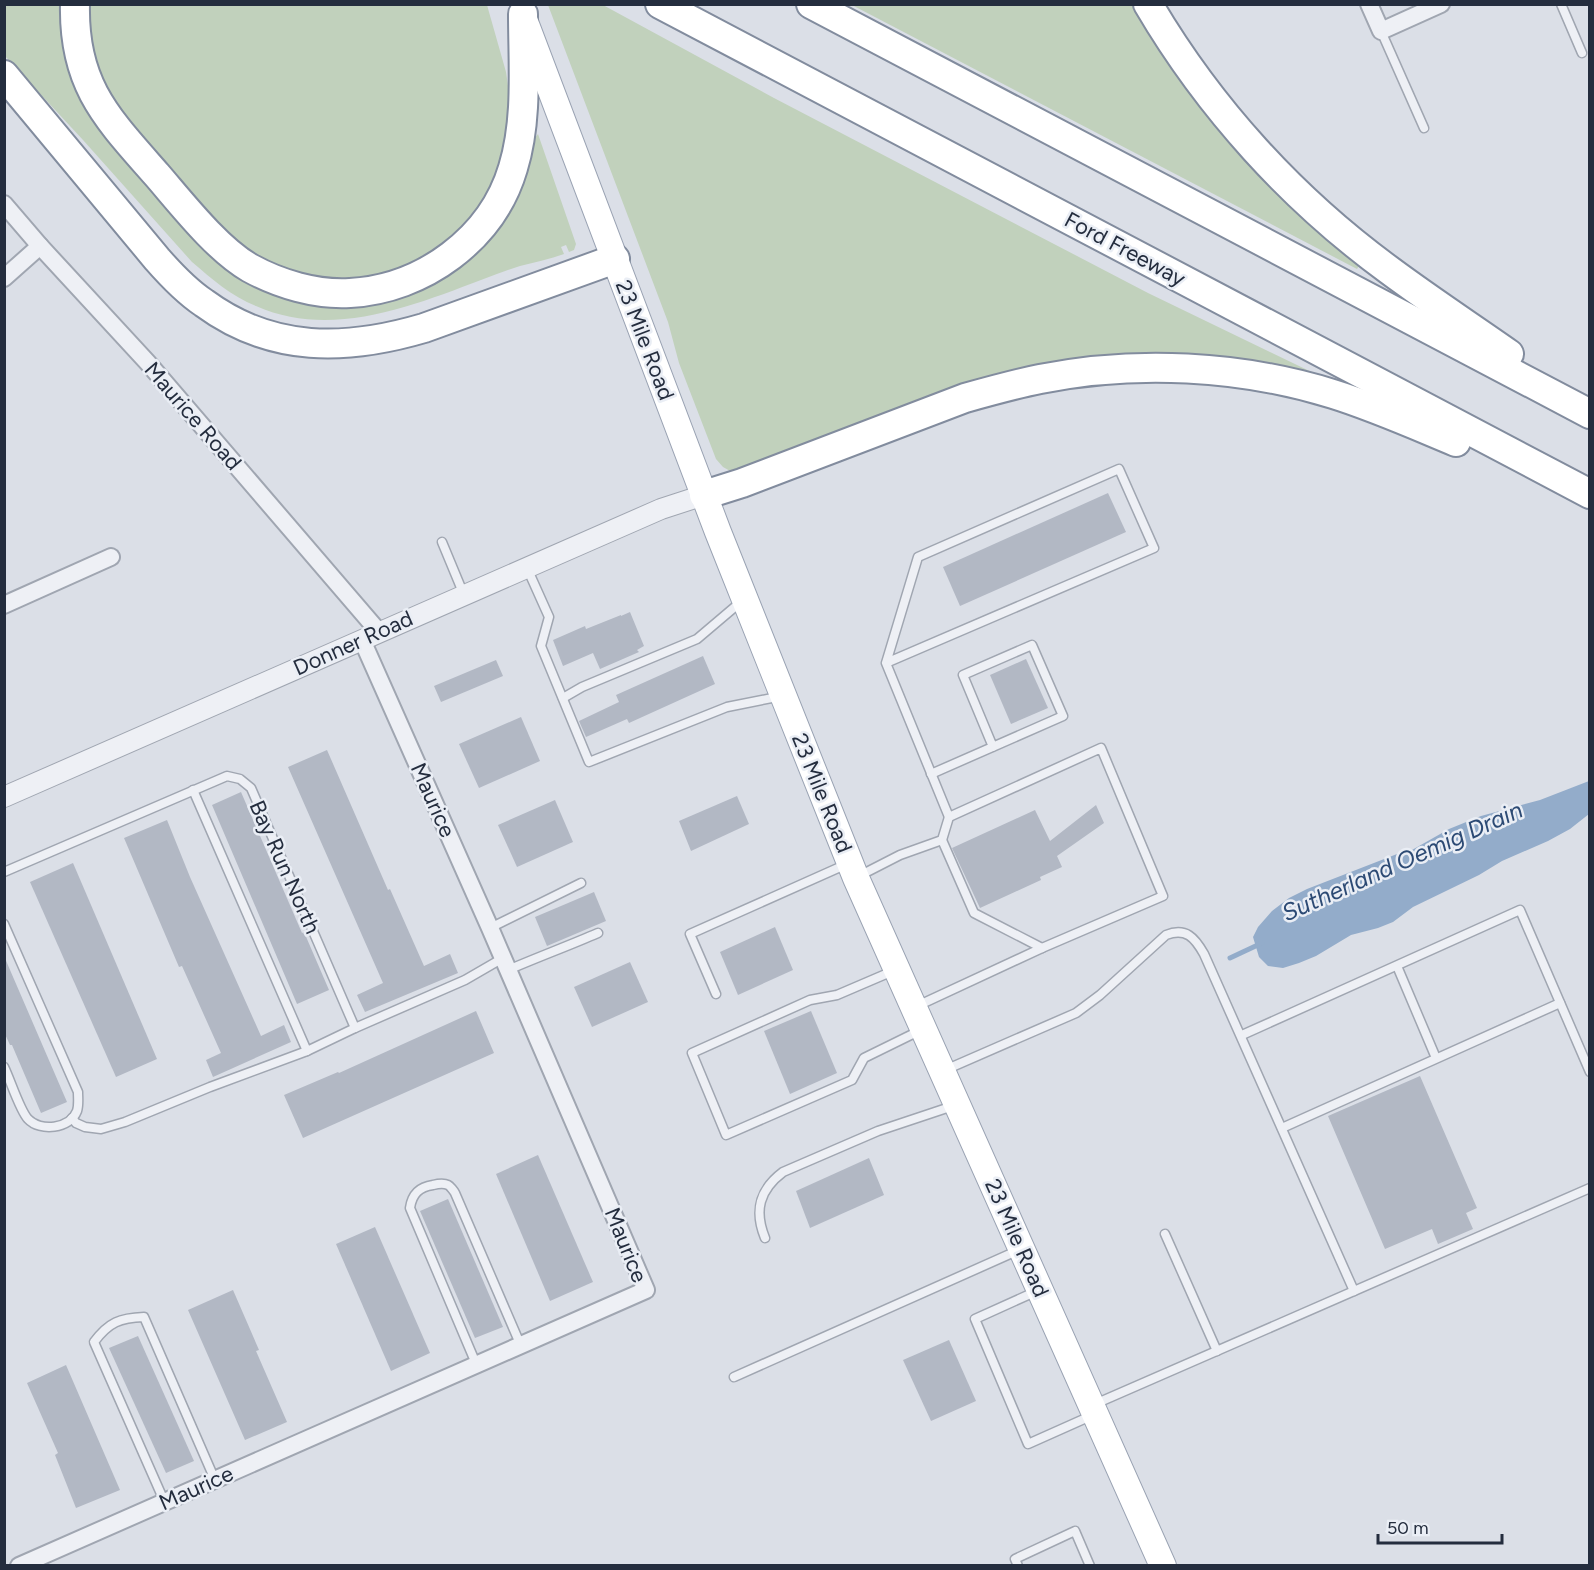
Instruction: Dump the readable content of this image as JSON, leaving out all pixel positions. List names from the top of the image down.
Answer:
{
  "streets": {
    "highway": ["Ford Freeway"],
    "main road": ["23 Mile Road"],
    "street": ["Maurice Road", "Donner Road", "Maurice"],
    "lane": ["Bay Run North"]
  },
  "crossings": [
    ["23 Mile Road", "Donner Road"],
    ["Maurice Road", "Donner Road"],
    ["Maurice Road", "Maurice"],
    ["Donner Road", "Maurice"]
  ],
  "water": ["Sutherland Oemig Drain"],
  "scale_bar": "50 m"
}
